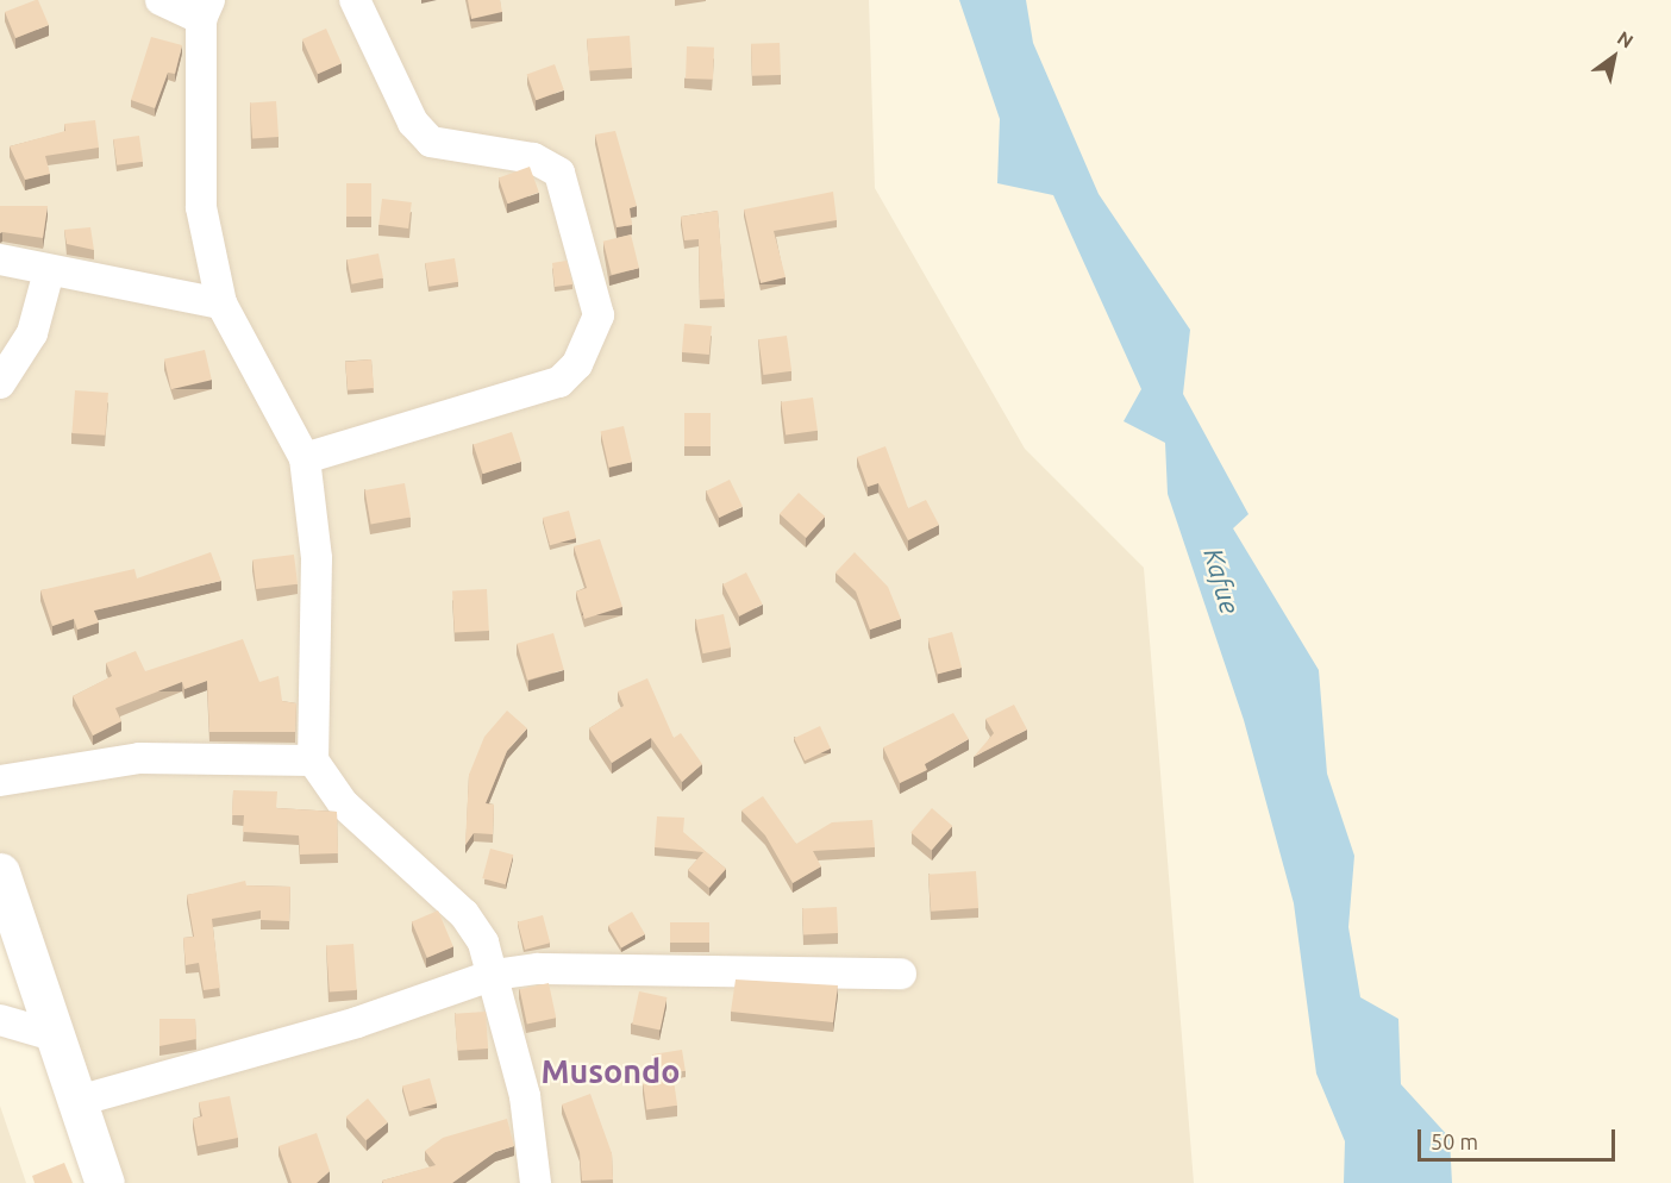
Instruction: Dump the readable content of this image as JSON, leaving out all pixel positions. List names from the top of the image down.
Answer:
{
  "districts": ["Musondo"],
  "water": ["Kafue"],
  "scale_bar": "50 m",
  "north": "top right"
}
